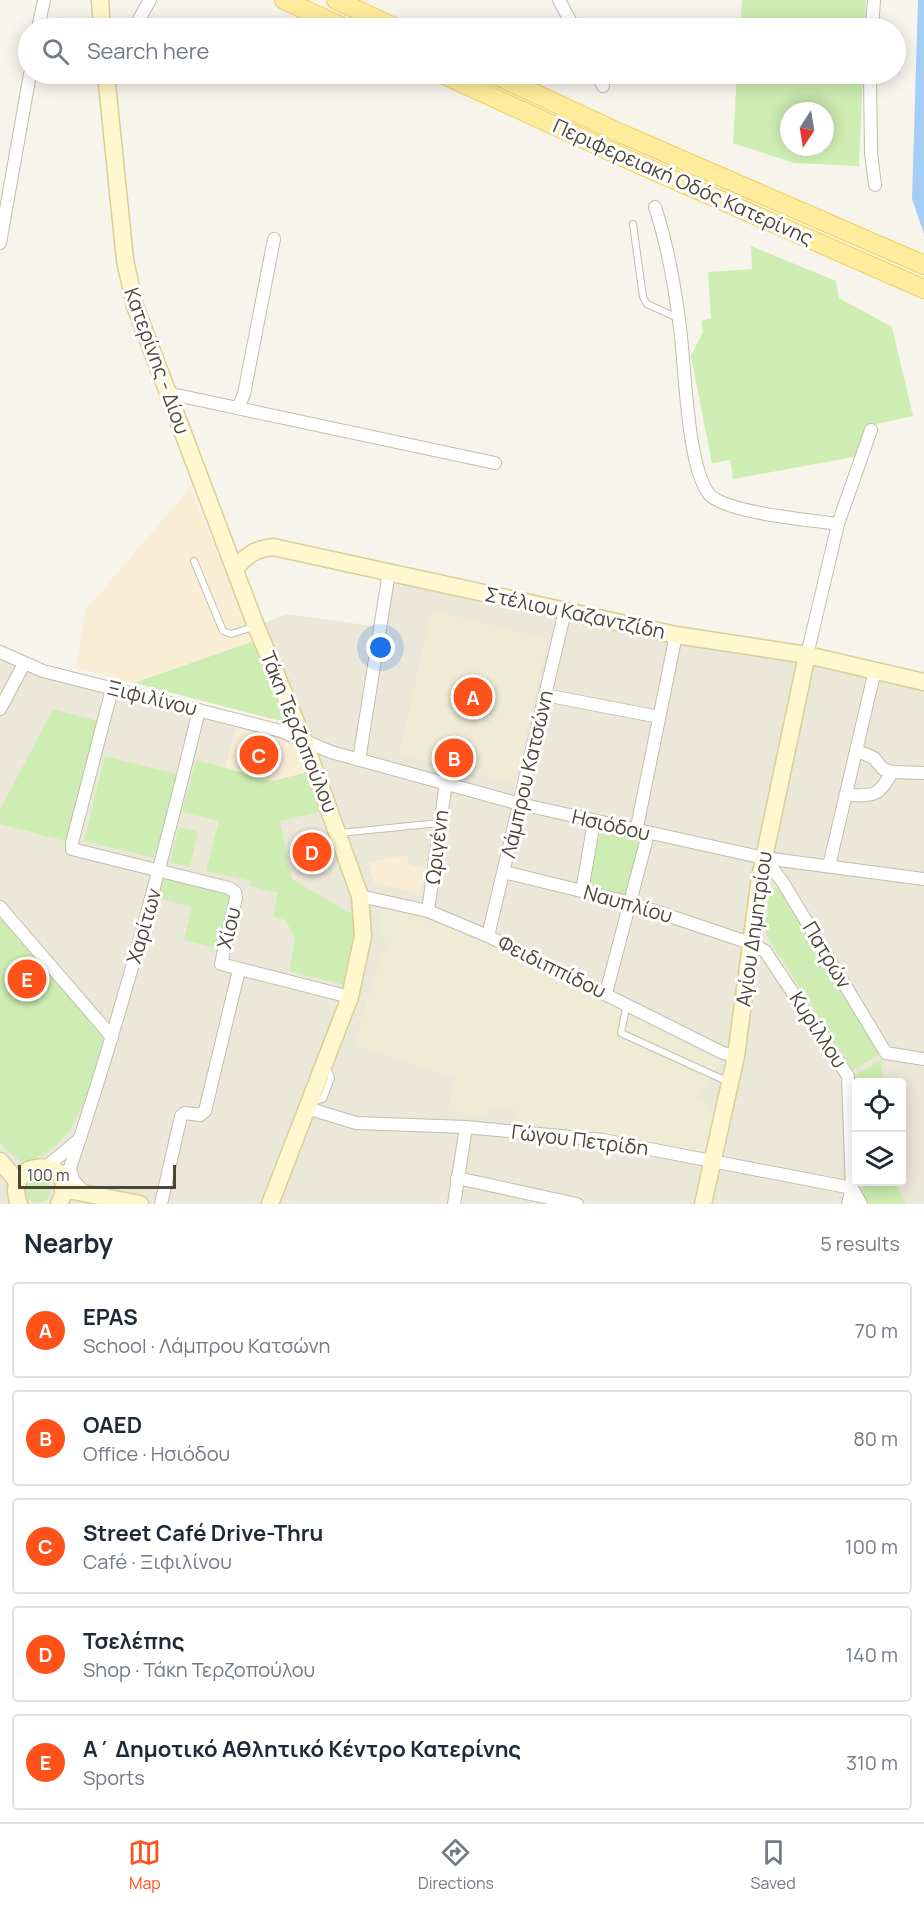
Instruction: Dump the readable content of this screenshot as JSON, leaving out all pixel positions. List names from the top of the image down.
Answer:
{
  "streets": {
    "main road": ["Περιφερειακή Οδός Κατερίνης"],
    "street": [
      "Κατερίνης - Δίου",
      "Στέλιου Καζαντζίδη",
      "Ξιφιλίνου",
      "Τάκη Τερζοπούλου",
      "Λάμπρου Κατσώνη",
      "Ησιόδου",
      "Ωριγένη",
      "Ναυπλίου",
      "Χαρίτων",
      "Χίου",
      "Αγίου Δημητρίου",
      "Πατρών",
      "Φειδιππίδου",
      "Κυρίλλου",
      "Γώγου Πετρίδη"
    ]
  },
  "crossings": [
    ["Κατερίνης - Δίου", "Στέλιου Καζαντζίδη"],
    ["Κατερίνης - Δίου", "Τάκη Τερζοπούλου"],
    ["Στέλιου Καζαντζίδη", "Τάκη Τερζοπούλου"],
    ["Στέλιου Καζαντζίδη", "Λάμπρου Κατσώνη"],
    ["Στέλιου Καζαντζίδη", "Αγίου Δημητρίου"],
    ["Ξιφιλίνου", "Τάκη Τερζοπούλου"],
    ["Ξιφιλίνου", "Ησιόδου"],
    ["Ξιφιλίνου", "Χαρίτων"],
    ["Ξιφιλίνου", "Χίου"],
    ["Τάκη Τερζοπούλου", "Ησιόδου"],
    ["Τάκη Τερζοπούλου", "Χίου"],
    ["Τάκη Τερζοπούλου", "Φειδιππίδου"],
    ["Τάκη Τερζοπούλου", "Γώγου Πετρίδη"],
    ["Λάμπρου Κατσώνη", "Ησιόδου"],
    ["Λάμπρου Κατσώνη", "Ναυπλίου"],
    ["Λάμπρου Κατσώνη", "Φειδιππίδου"],
    ["Ησιόδου", "Ωριγένη"],
    ["Ησιόδου", "Αγίου Δημητρίου"],
    ["Ησιόδου", "Πατρών"],
    ["Ωριγένη", "Φειδιππίδου"],
    ["Ναυπλίου", "Αγίου Δημητρίου"],
    ["Ναυπλίου", "Κυρίλλου"],
    ["Χαρίτων", "Χίου"],
    ["Αγίου Δημητρίου", "Πατρών"],
    ["Αγίου Δημητρίου", "Φειδιππίδου"],
    ["Αγίου Δημητρίου", "Κυρίλλου"],
    ["Αγίου Δημητρίου", "Γώγου Πετρίδη"],
    ["Κυρίλλου", "Γώγου Πετρίδη"]
  ],
  "scale_bar": "100 m",
  "north": "bottom",
  "page": {
    "search": "Search here",
    "pins": [
      "A",
      "C",
      "B",
      "D",
      "E"
    ],
    "scale": "100 m",
    "heading": ["Nearby", "5 results"],
    "list": [
      {
        "mark": "A",
        "name": "EPAS",
        "note": "School · Λάμπρου Κατσώνη",
        "value": "70 m"
      },
      {
        "mark": "B",
        "name": "OAED",
        "note": "Office · Ησιόδου",
        "value": "80 m"
      },
      {
        "mark": "C",
        "name": "Street Café Drive-Thru",
        "note": "Café · Ξιφιλίνου",
        "value": "100 m"
      },
      {
        "mark": "D",
        "name": "Τσελέπης",
        "note": "Shop · Τάκη Τερζοπούλου",
        "value": "140 m"
      },
      {
        "mark": "E",
        "name": "Α΄ Δημοτικό Αθλητικό Κέντρο Κατερίνης",
        "note": "Sports",
        "value": "310 m"
      }
    ],
    "nav": ["Map", "Directions", "Saved"]
  }
}
